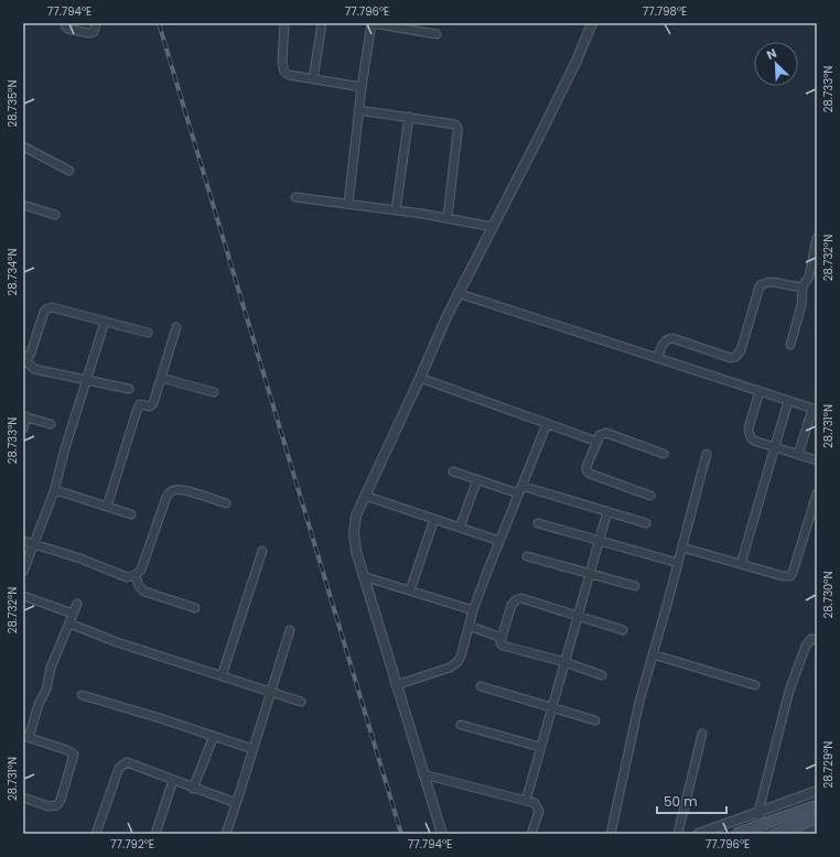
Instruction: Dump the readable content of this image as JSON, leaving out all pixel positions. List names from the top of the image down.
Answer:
{
  "scale_bar": "50 m",
  "north": "top left",
  "coordinates": [
    "77.794°E",
    "77.796°E",
    "77.798°E",
    "28.733°N",
    "28.735°N",
    "28.732°N",
    "28.734°N",
    "28.731°N",
    "28.730°N",
    "28.729°N",
    "77.792°E"
  ]
}
